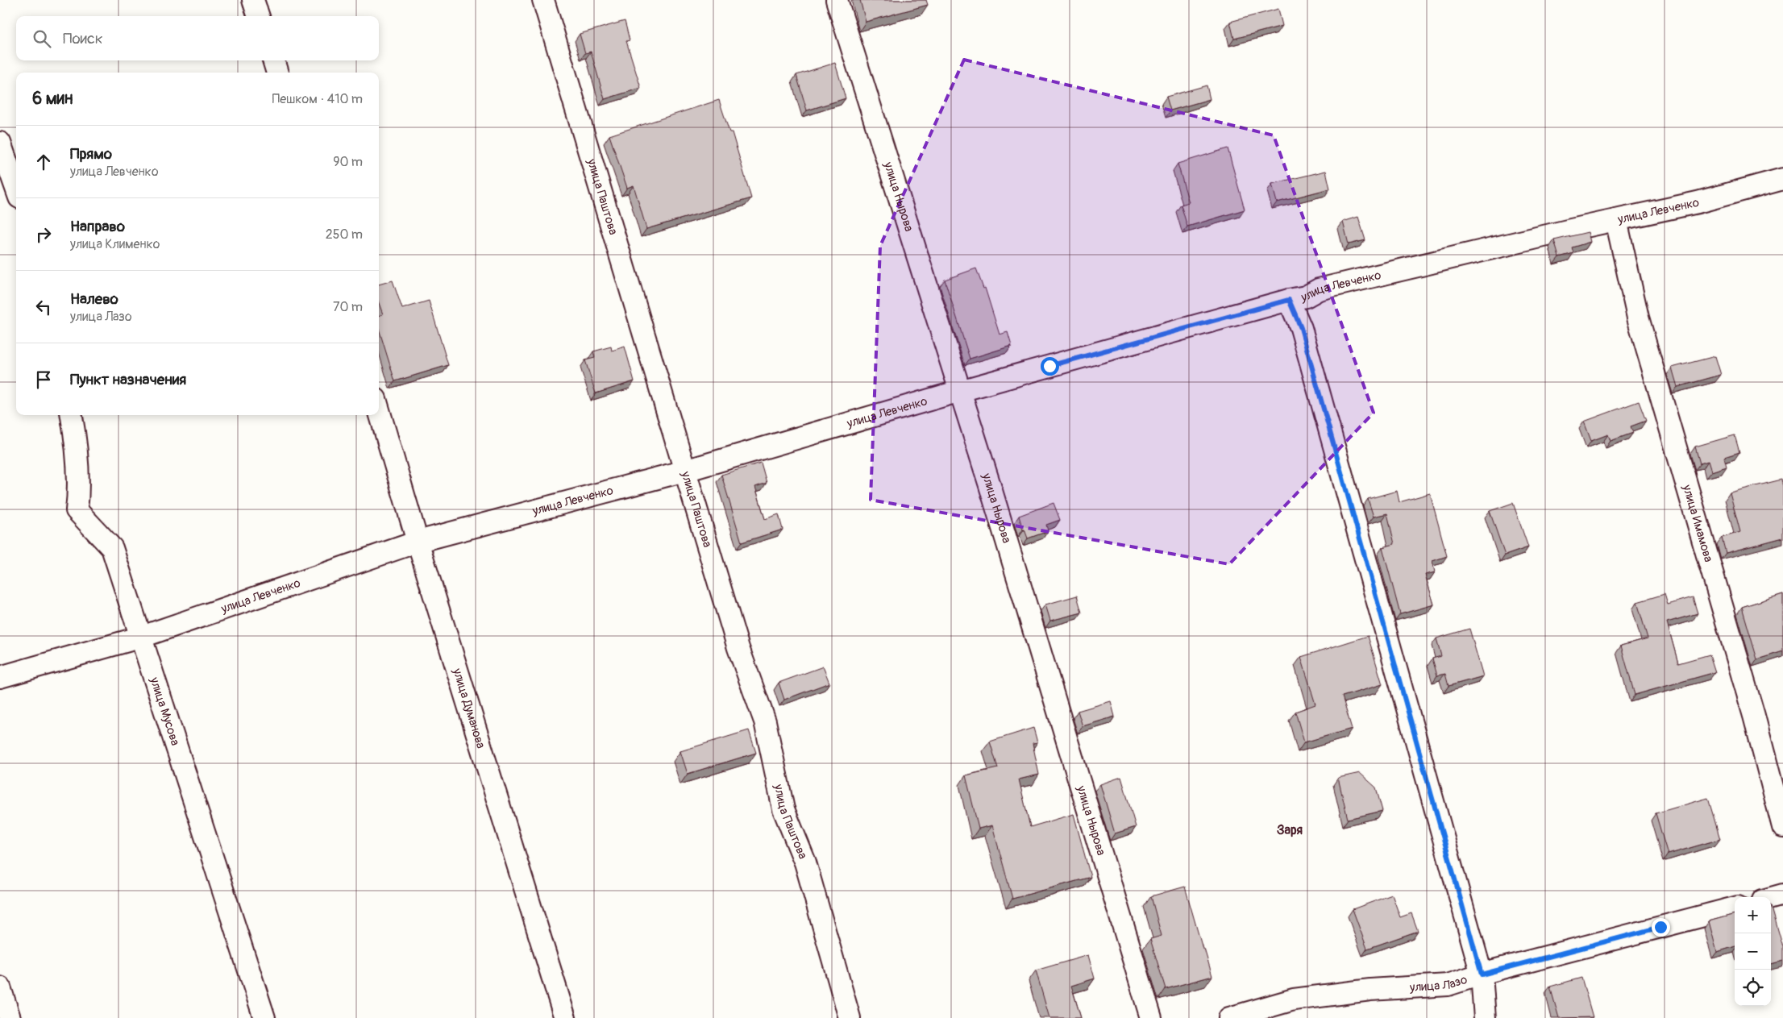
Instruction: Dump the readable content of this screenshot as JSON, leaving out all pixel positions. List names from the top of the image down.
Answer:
{
  "streets": {
    "street": [
      "улица Паштова",
      "улица Нырова",
      "улица Левченко",
      "улица Имамова",
      "улица Думанова",
      "улица Мусова",
      "улица Лазо"
    ]
  },
  "crossings": [
    ["улица Паштова", "улица Левченко"],
    ["улица Нырова", "улица Левченко"],
    ["улица Левченко", "улица Имамова"],
    ["улица Левченко", "улица Думанова"],
    ["улица Левченко", "улица Мусова"]
  ],
  "districts": ["Заря"],
  "page": {
    "search": "Поиск",
    "heading": ["6 мин", "Пешком · 410 m"],
    "list": [
      ["Прямо", "улица Левченко", "90 m"],
      ["Направо", "улица Клименко", "250 m"],
      ["Налево", "улица Лазо", "70 m"],
      "Пункт назначения"
    ],
    "map_buttons": ["+", "−"]
  }
}
